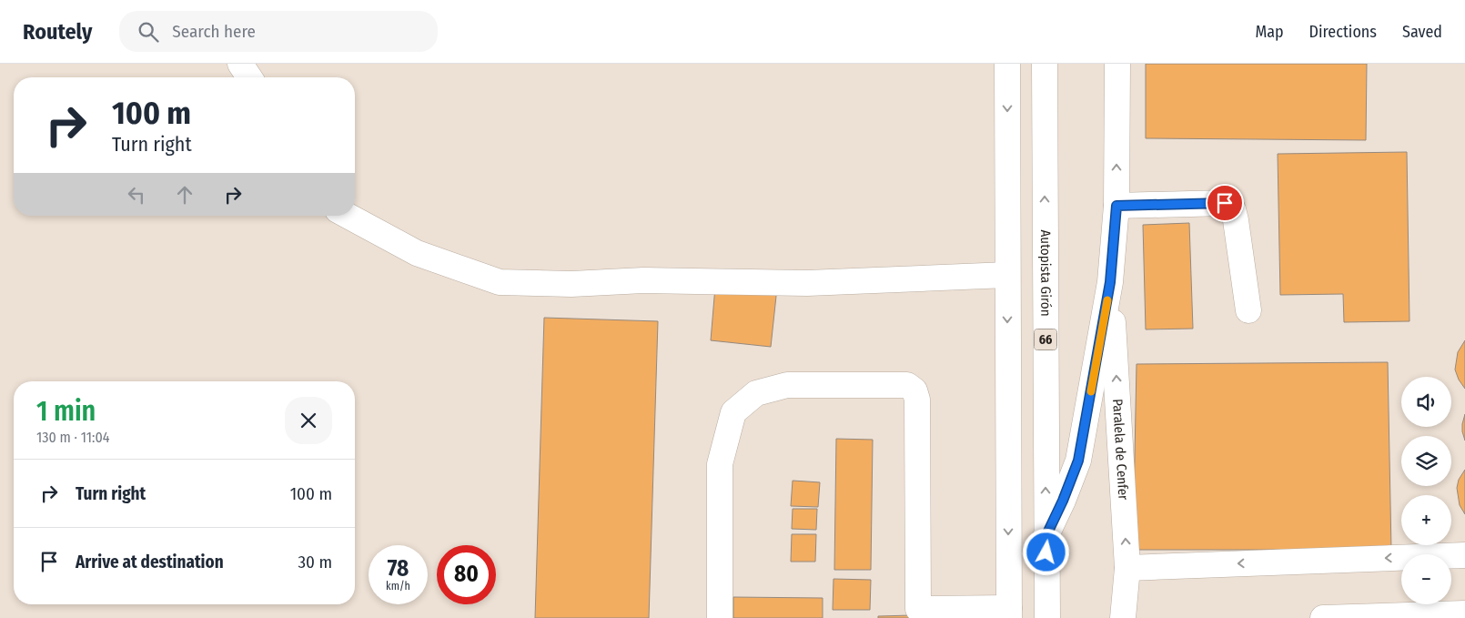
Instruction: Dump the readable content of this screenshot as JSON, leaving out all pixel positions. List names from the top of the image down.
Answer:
{
  "streets": {
    "main road": ["Autopista Girón", "66", "Paralela de Cenfer"]
  },
  "crossings": [
    ["Autopista Girón", "Paralela de Cenfer"]
  ],
  "page": {
    "header": "Routely",
    "search": "Search here",
    "nav": ["Map", "Directions", "Saved"],
    "turn": ["100 m", "Turn right"],
    "map_buttons": ["+", "−"],
    "heading": ["1 min", "130 m · 11:04"],
    "list": [
      {
        "name": "Turn right",
        "value": "100 m"
      },
      {
        "name": "Arrive at destination",
        "value": "30 m"
      }
    ],
    "speed": "78 km/h",
    "limit": "80"
  }
}
